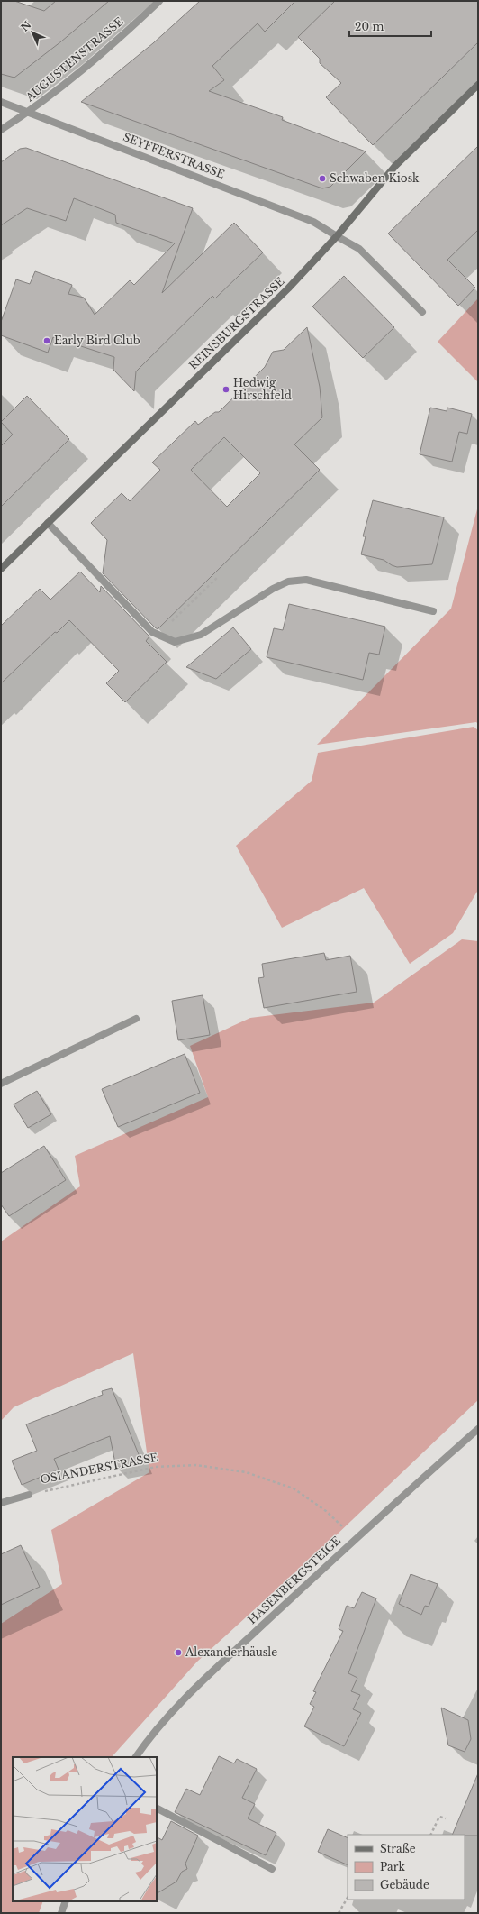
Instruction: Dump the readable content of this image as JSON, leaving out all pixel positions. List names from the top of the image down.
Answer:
{
  "streets": {
    "street": [
      "AUGUSTENSTRASSE",
      "SEYFFERSTRASSE",
      "REINSBURGSTRASSE",
      "OSIANDERSTRASSE",
      "HASENBERGSTEIGE"
    ]
  },
  "crossings": [
    ["AUGUSTENSTRASSE", "SEYFFERSTRASSE"],
    ["SEYFFERSTRASSE", "REINSBURGSTRASSE"],
    ["OSIANDERSTRASSE", "HASENBERGSTEIGE"]
  ],
  "places": [
    "Schwaben Kiosk",
    "Early Bird Club",
    "Hedwig Hirschfeld",
    "Alexanderhäusle"
  ],
  "legend": ["Straße", "Park", "Gebäude"],
  "scale_bar": "20 m",
  "north": "top left"
}
